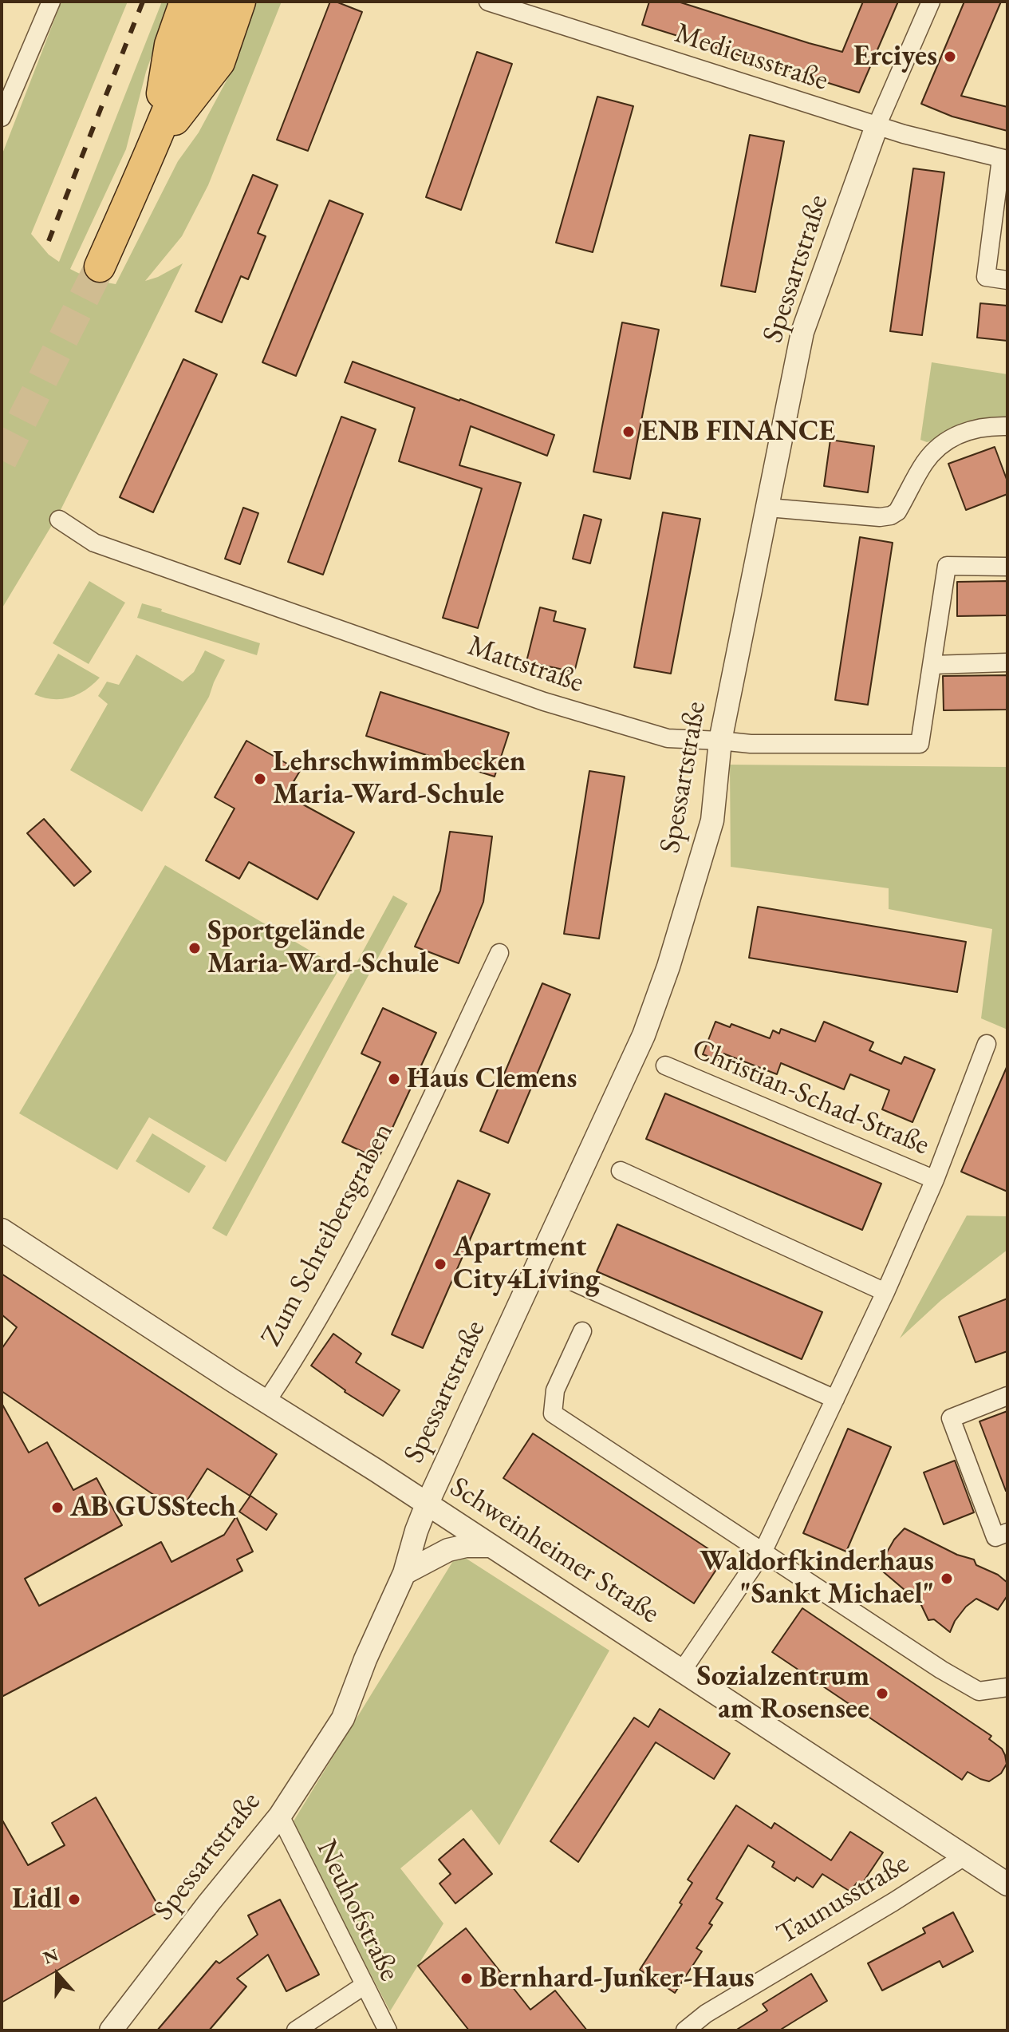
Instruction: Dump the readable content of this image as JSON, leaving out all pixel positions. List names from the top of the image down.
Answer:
{
  "streets": {
    "street": [
      "Medicusstraße",
      "Spessartstraße",
      "Mattstraße",
      "Christian-Schad-Straße",
      "Zum Schreibersgraben",
      "Schweinheimer Straße",
      "Taunusstraße",
      "Neuhofstraße"
    ]
  },
  "crossings": [
    ["Medicusstraße", "Spessartstraße"],
    ["Spessartstraße", "Mattstraße"],
    ["Spessartstraße", "Schweinheimer Straße"],
    ["Spessartstraße", "Neuhofstraße"],
    ["Christian-Schad-Straße", "Schweinheimer Straße"],
    ["Zum Schreibersgraben", "Schweinheimer Straße"],
    ["Schweinheimer Straße", "Taunusstraße"]
  ],
  "places": [
    "Erciyes",
    "ENB FINANCE",
    "Lehrschwimmbecken Maria-Ward-Schule",
    "Sportgelände Maria-Ward-Schule",
    "Haus Clemens",
    "Apartment City4Living",
    "AB GUSStech",
    "Waldorfkinderhaus \"Sankt Michael\"",
    "Sozialzentrum am Rosensee",
    "Lidl",
    "Bernhard-Junker-Haus"
  ],
  "north": "top"
}
